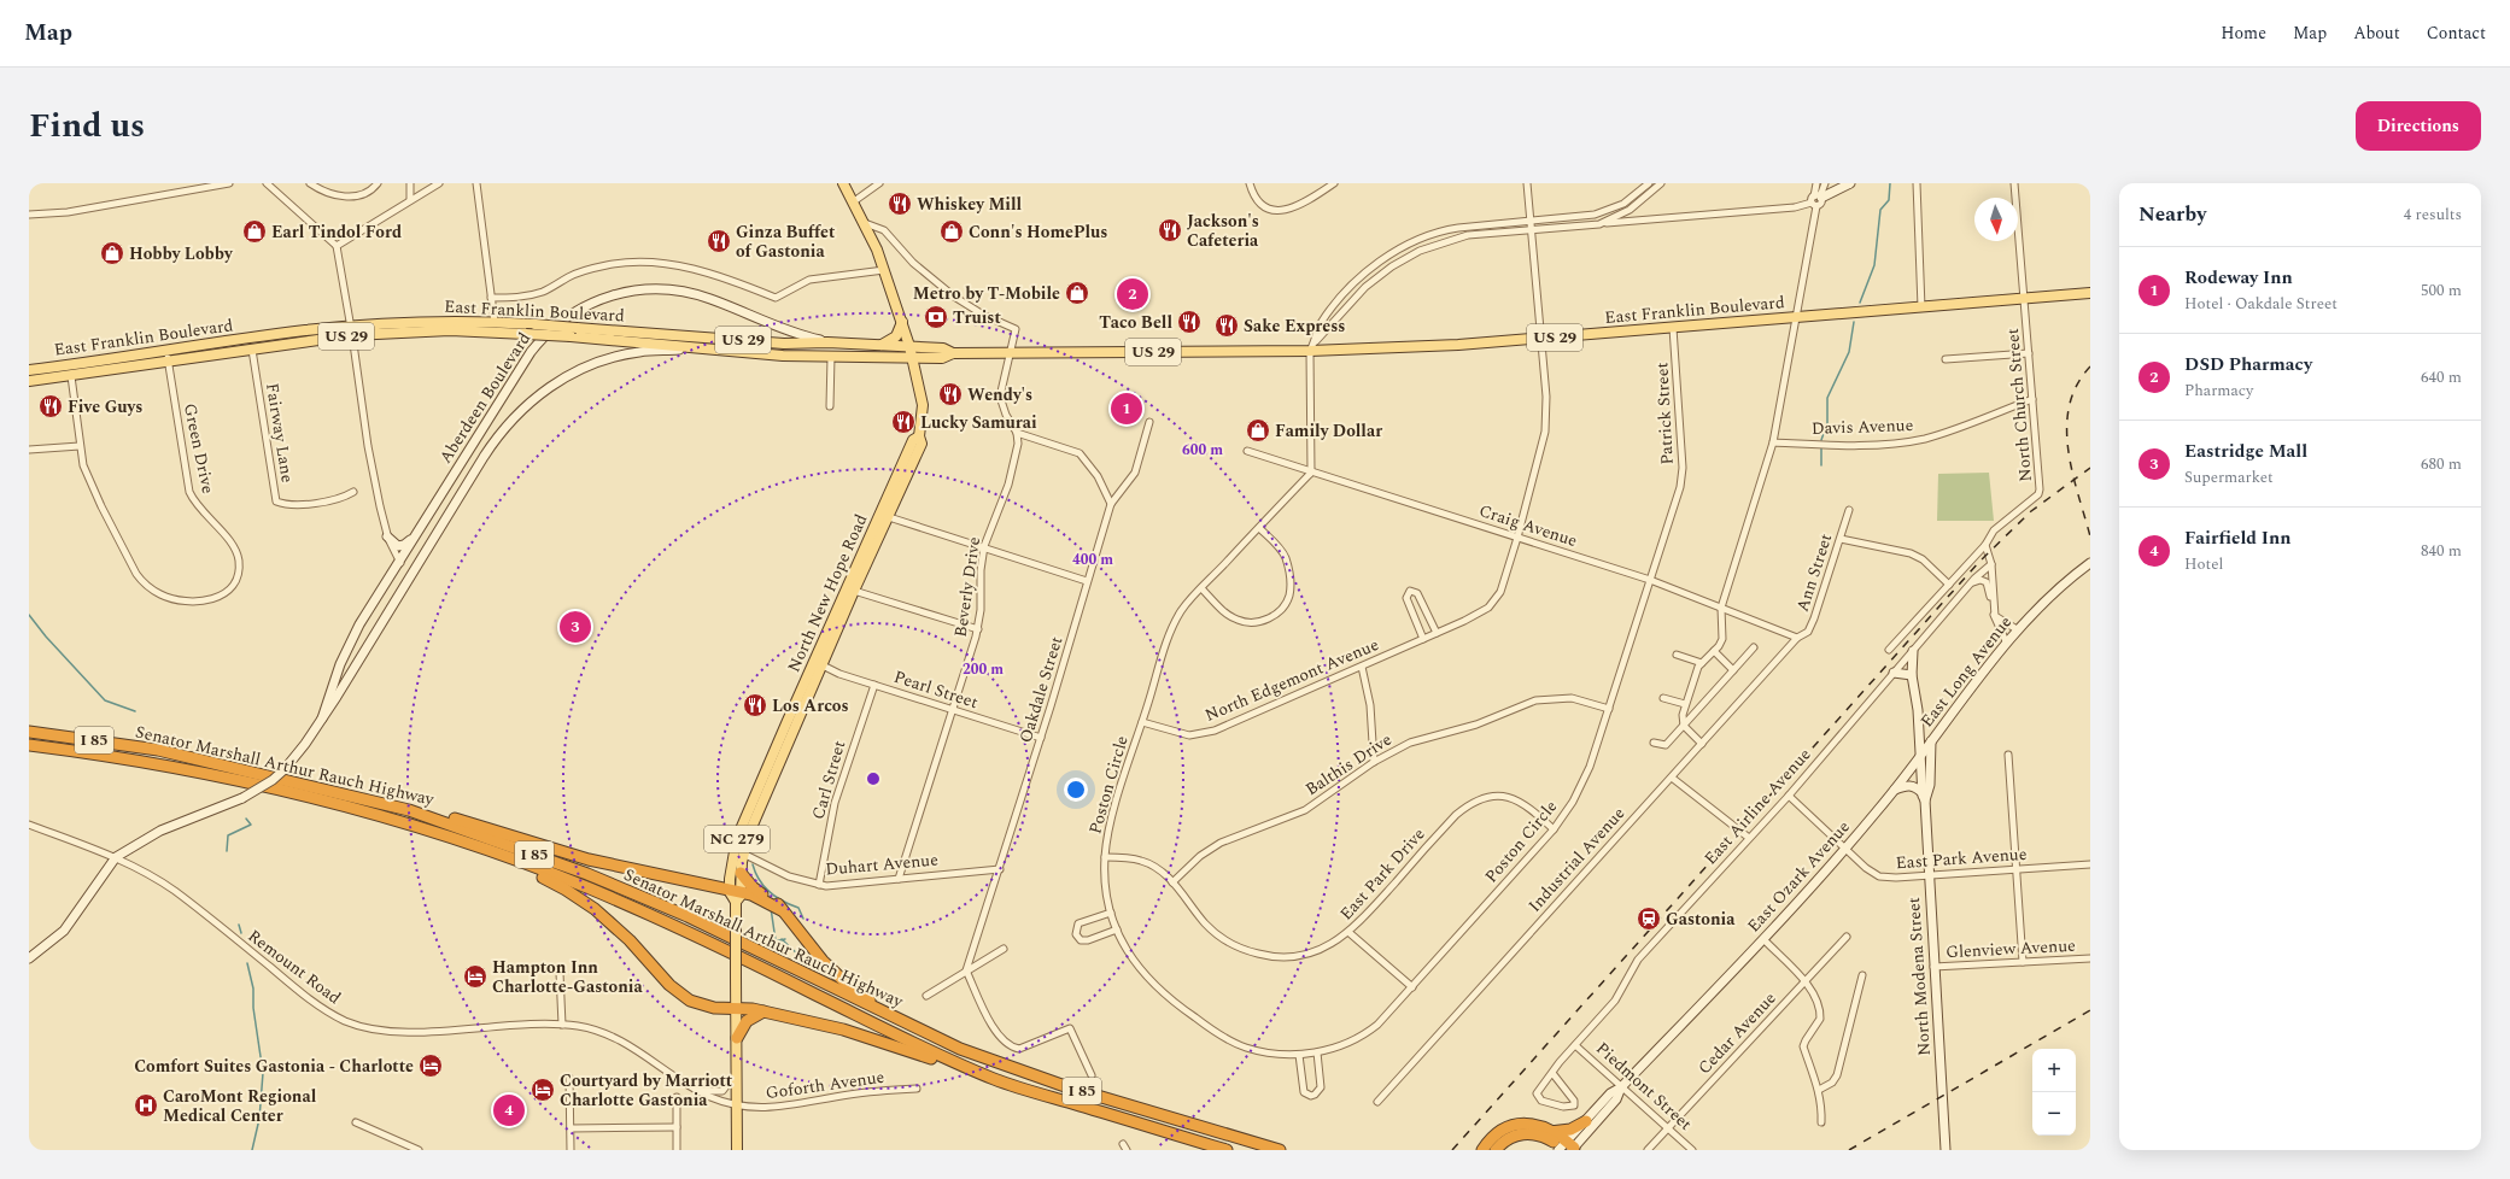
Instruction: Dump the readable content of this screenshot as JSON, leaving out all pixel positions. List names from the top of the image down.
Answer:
{
  "streets": {
    "highway": ["I 85", "Senator Marshall Arthur Rauch Highway"],
    "main road": [
      "East Franklin Boulevard",
      "US 29",
      "Aberdeen Boulevard",
      "North New Hope Road",
      "East Long Avenue",
      "NC 279",
      "East Ozark Avenue",
      "North Modena Street"
    ],
    "street": [
      "North Church Street",
      "Patrick Street",
      "Davis Avenue",
      "Fairway Lane",
      "Green Drive",
      "Craig Avenue",
      "Ann Street",
      "Beverly Drive",
      "North Edgemont Avenue",
      "Pearl Street",
      "Oakdale Street",
      "Balthis Drive",
      "Carl Street",
      "Poston Circle",
      "East Airline Avenue",
      "East Park Avenue",
      "Industrial Avenue",
      "Duhart Avenue",
      "East Park Drive",
      "Glenview Avenue",
      "Remount Road",
      "Cedar Avenue",
      "Goforth Avenue",
      "Piedmont Street"
    ]
  },
  "crossings": [
    ["East Franklin Boulevard", "Aberdeen Boulevard"],
    ["East Franklin Boulevard", "North Church Street"],
    ["East Franklin Boulevard", "Patrick Street"],
    ["East Franklin Boulevard", "Fairway Lane"],
    ["East Franklin Boulevard", "Green Drive"],
    ["East Franklin Boulevard", "North New Hope Road"],
    ["East Franklin Boulevard", "North Edgemont Avenue"],
    ["East Franklin Boulevard", "NC 279"],
    ["Aberdeen Boulevard", "Remount Road"],
    ["North Church Street", "Davis Avenue"],
    ["Patrick Street", "Craig Avenue"],
    ["Patrick Street", "Poston Circle"],
    ["Craig Avenue", "Ann Street"],
    ["Craig Avenue", "North Edgemont Avenue"],
    ["Craig Avenue", "Poston Circle"],
    ["Craig Avenue", "Industrial Avenue"],
    ["Ann Street", "Industrial Avenue"],
    ["Beverly Drive", "Pearl Street"],
    ["Beverly Drive", "Duhart Avenue"],
    ["North New Hope Road", "Pearl Street"],
    ["North New Hope Road", "NC 279"],
    ["North New Hope Road", "Duhart Avenue"],
    ["North New Hope Road", "Remount Road"],
    ["North New Hope Road", "Goforth Avenue"],
    ["East Long Avenue", "East Ozark Avenue"],
    ["East Long Avenue", "North Modena Street"],
    ["North Edgemont Avenue", "Poston Circle"],
    ["Pearl Street", "Oakdale Street"],
    ["Pearl Street", "Carl Street"],
    ["Oakdale Street", "Duhart Avenue"],
    ["Balthis Drive", "Poston Circle"],
    ["Balthis Drive", "East Park Drive"],
    ["Carl Street", "Duhart Avenue"],
    ["Poston Circle", "East Park Drive"],
    ["East Airline Avenue", "East Park Avenue"],
    ["East Airline Avenue", "North Modena Street"],
    ["East Airline Avenue", "Piedmont Street"],
    ["East Park Avenue", "East Ozark Avenue"],
    ["East Park Avenue", "North Modena Street"],
    ["East Ozark Avenue", "North Modena Street"],
    ["East Ozark Avenue", "Piedmont Street"],
    ["Glenview Avenue", "North Modena Street"],
    ["Remount Road", "Goforth Avenue"],
    ["Cedar Avenue", "Piedmont Street"]
  ],
  "places": {
    "restaurant": [
      "Whiskey Mill",
      "Jackson's Cafeteria",
      "Ginza Buffet of Gastonia",
      "Taco Bell",
      "Sake Express",
      "Wendy's",
      "Five Guys",
      "Lucky Samurai",
      "Los Arcos"
    ],
    "shop": [
      "Earl Tindol Ford",
      "Conn's HomePlus",
      "Hobby Lobby",
      "Metro by T-Mobile",
      "Family Dollar"
    ],
    "bank": ["Truist"],
    "station": ["Gastonia"],
    "hotel": ["Hampton Inn Charlotte-Gastonia", "Comfort Suites Gastonia - Charlotte", "Courtyard by Marriott Charlotte Gastonia"],
    "hospital": ["CaroMont Regional Medical Center"]
  },
  "north": "bottom",
  "page": {
    "header": "Map",
    "nav": [
      "Home",
      "Map",
      "About",
      "Contact"
    ],
    "title": "Find us",
    "buttons": "Directions",
    "heading": ["Nearby", "4 results"],
    "list": [
      {
        "mark": "1",
        "name": "Rodeway Inn",
        "note": "Hotel · Oakdale Street",
        "value": "500 m"
      },
      {
        "mark": "2",
        "name": "DSD Pharmacy",
        "note": "Pharmacy",
        "value": "640 m"
      },
      {
        "mark": "3",
        "name": "Eastridge Mall",
        "note": "Supermarket",
        "value": "680 m"
      },
      {
        "mark": "4",
        "name": "Fairfield Inn",
        "note": "Hotel",
        "value": "840 m"
      }
    ],
    "pins": [
      "2",
      "1",
      "3",
      "4"
    ],
    "map_buttons": ["+", "−"]
  },
  "rings": ["600 m", "400 m", "200 m"]
}
